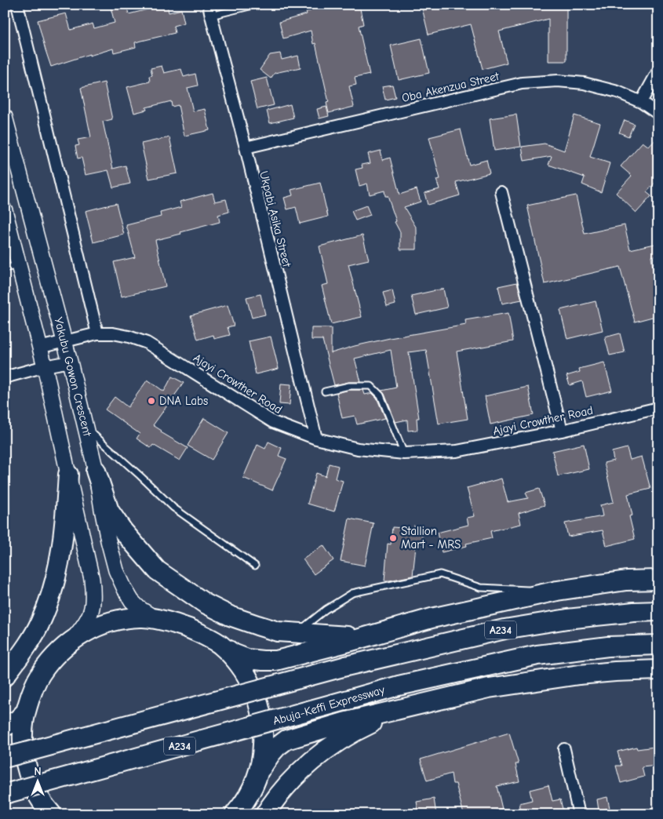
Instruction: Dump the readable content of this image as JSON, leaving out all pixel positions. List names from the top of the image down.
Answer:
{
  "streets": {
    "highway": ["A234", "Abuja-Keffi Expressway"],
    "main road": ["Yakubu Gowon Crescent"],
    "street": ["Oba Akenzua Street", "Ukpabi Asika Street", "Ajayi Crowther Road"]
  },
  "crossings": [
    ["Oba Akenzua Street", "Ukpabi Asika Street"],
    ["Ukpabi Asika Street", "Ajayi Crowther Road"],
    ["Yakubu Gowon Crescent", "Ajayi Crowther Road"]
  ],
  "places": ["DNA Labs", "Stallion Mart - MRS"],
  "north": "top"
}
